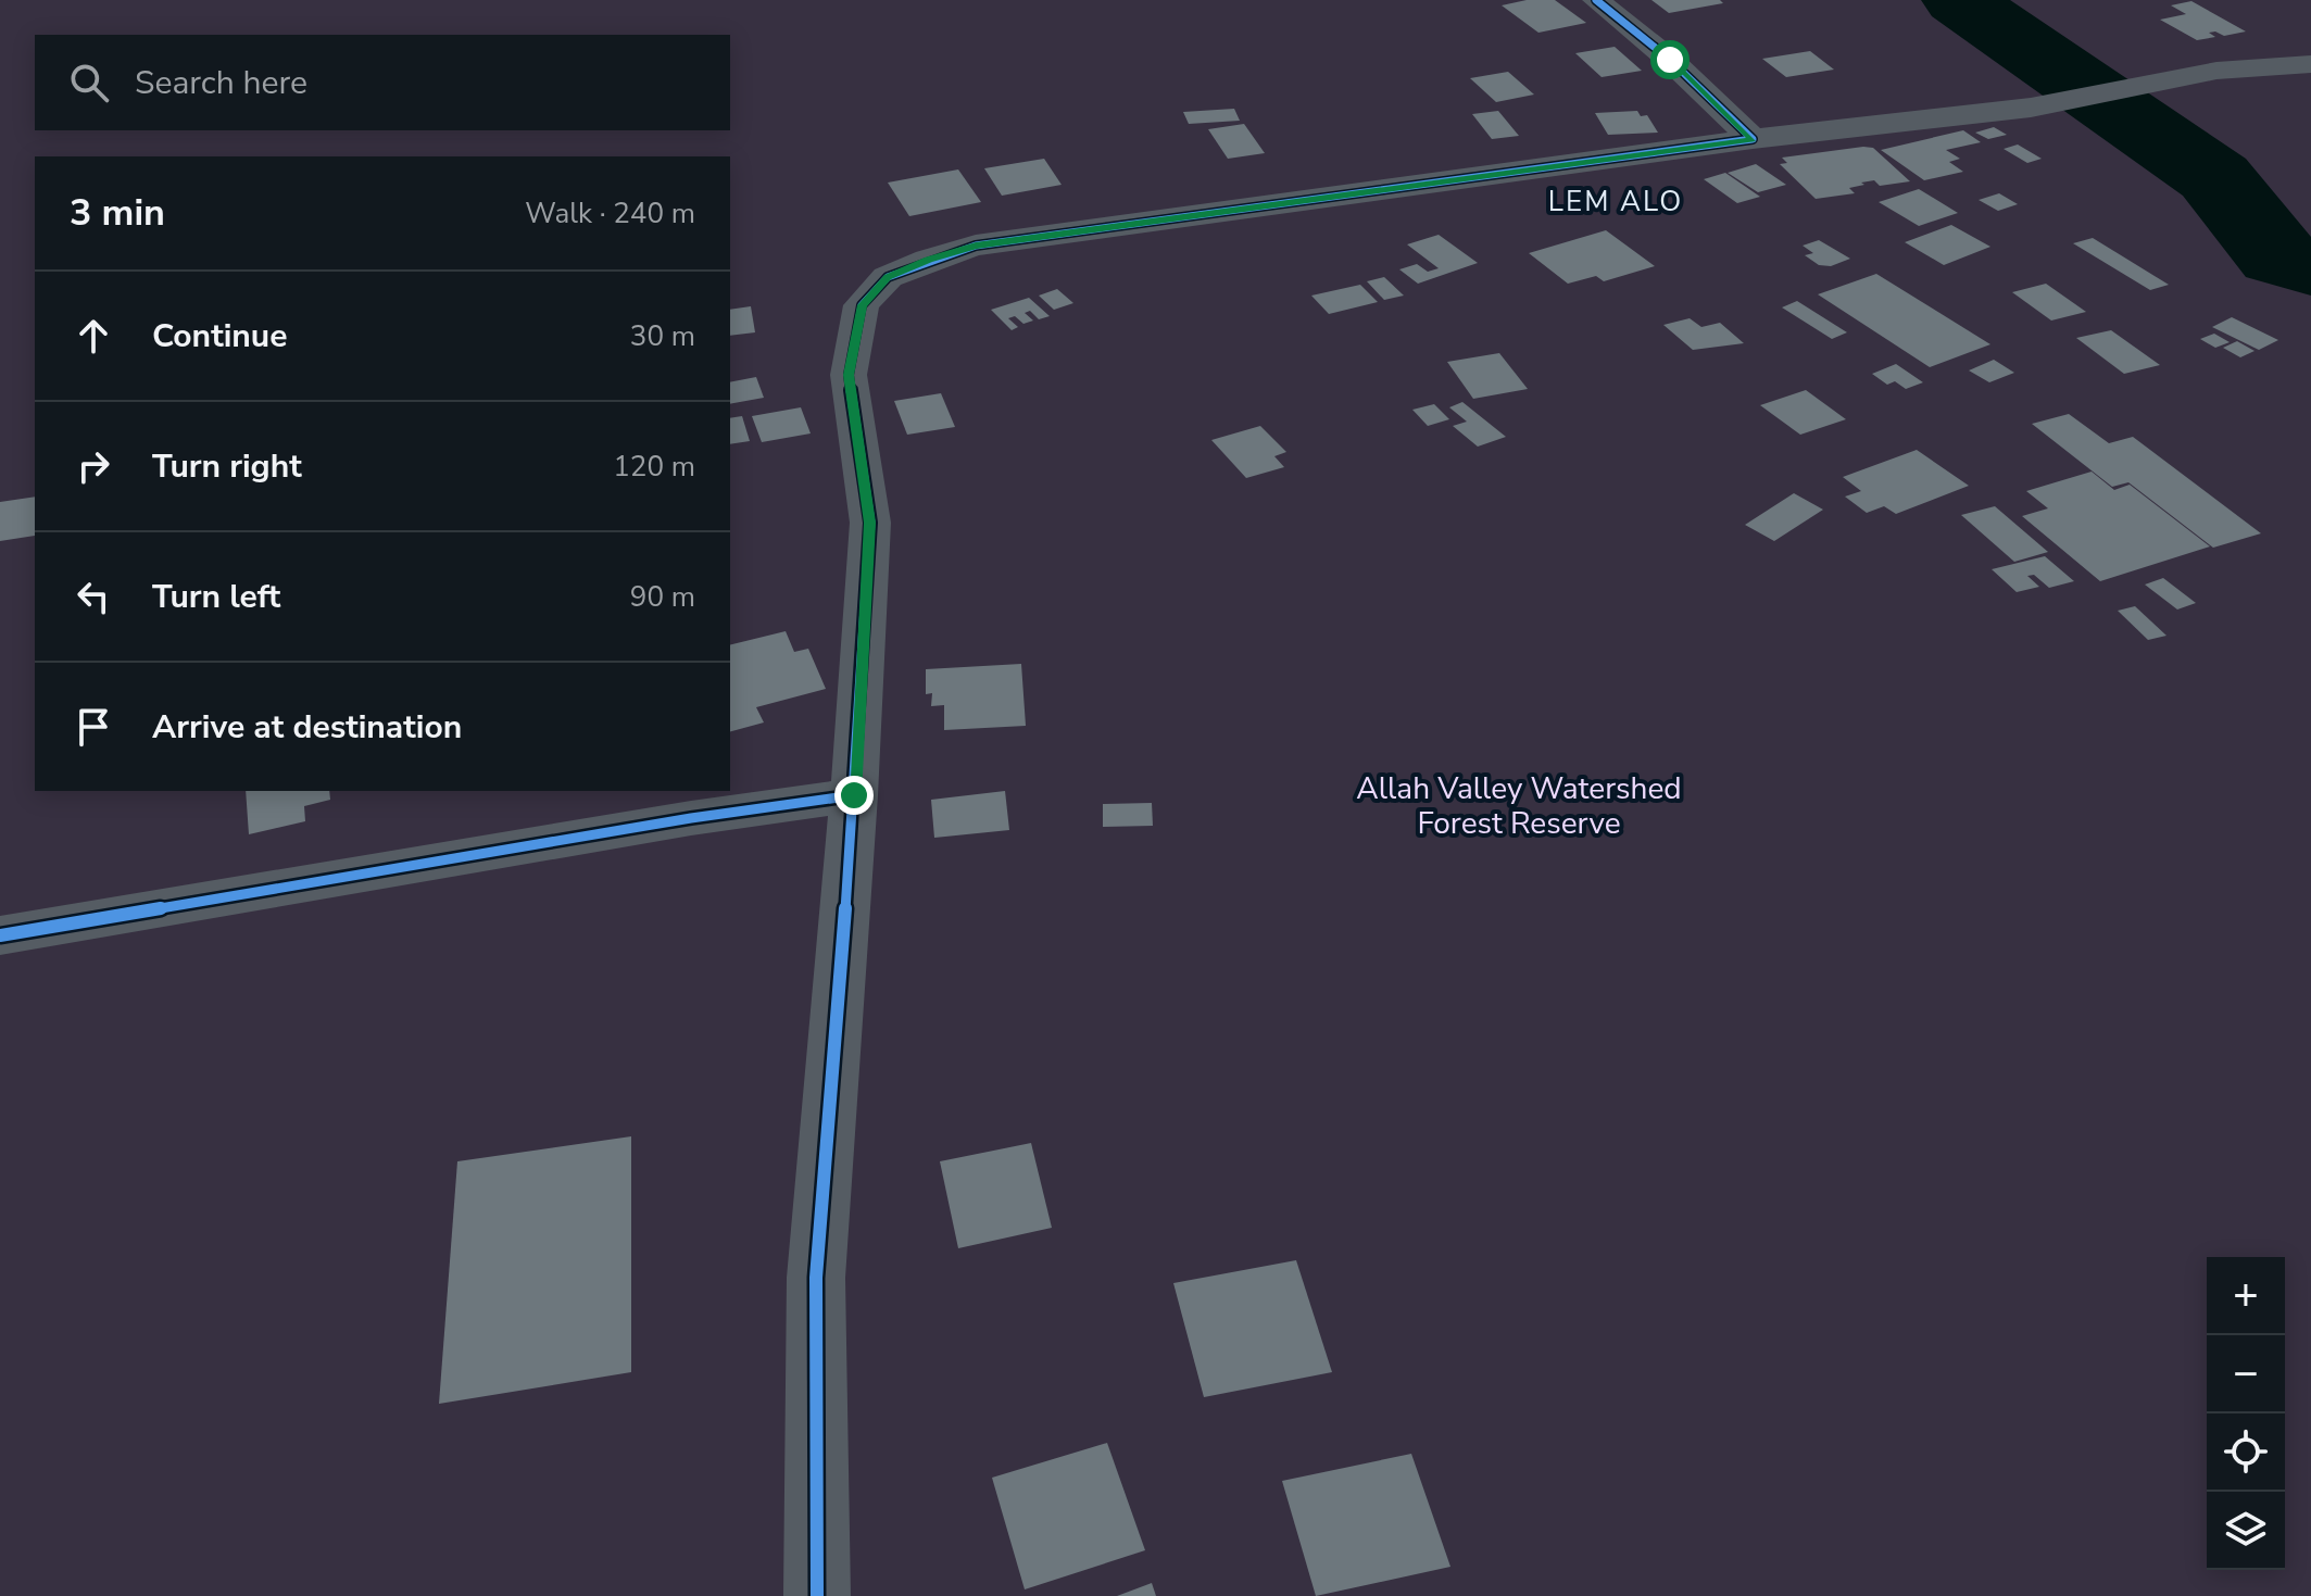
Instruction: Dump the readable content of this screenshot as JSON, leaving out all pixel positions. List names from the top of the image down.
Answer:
{
  "districts": ["LEM ALO"],
  "parks": ["Allah Valley Watershed Forest Reserve"],
  "page": {
    "search": "Search here",
    "heading": ["3 min", "Walk · 240 m"],
    "list": [
      ["Continue", "30 m"],
      ["Turn right", "120 m"],
      ["Turn left", "90 m"],
      "Arrive at destination"
    ],
    "map_buttons": ["+", "−"]
  }
}
